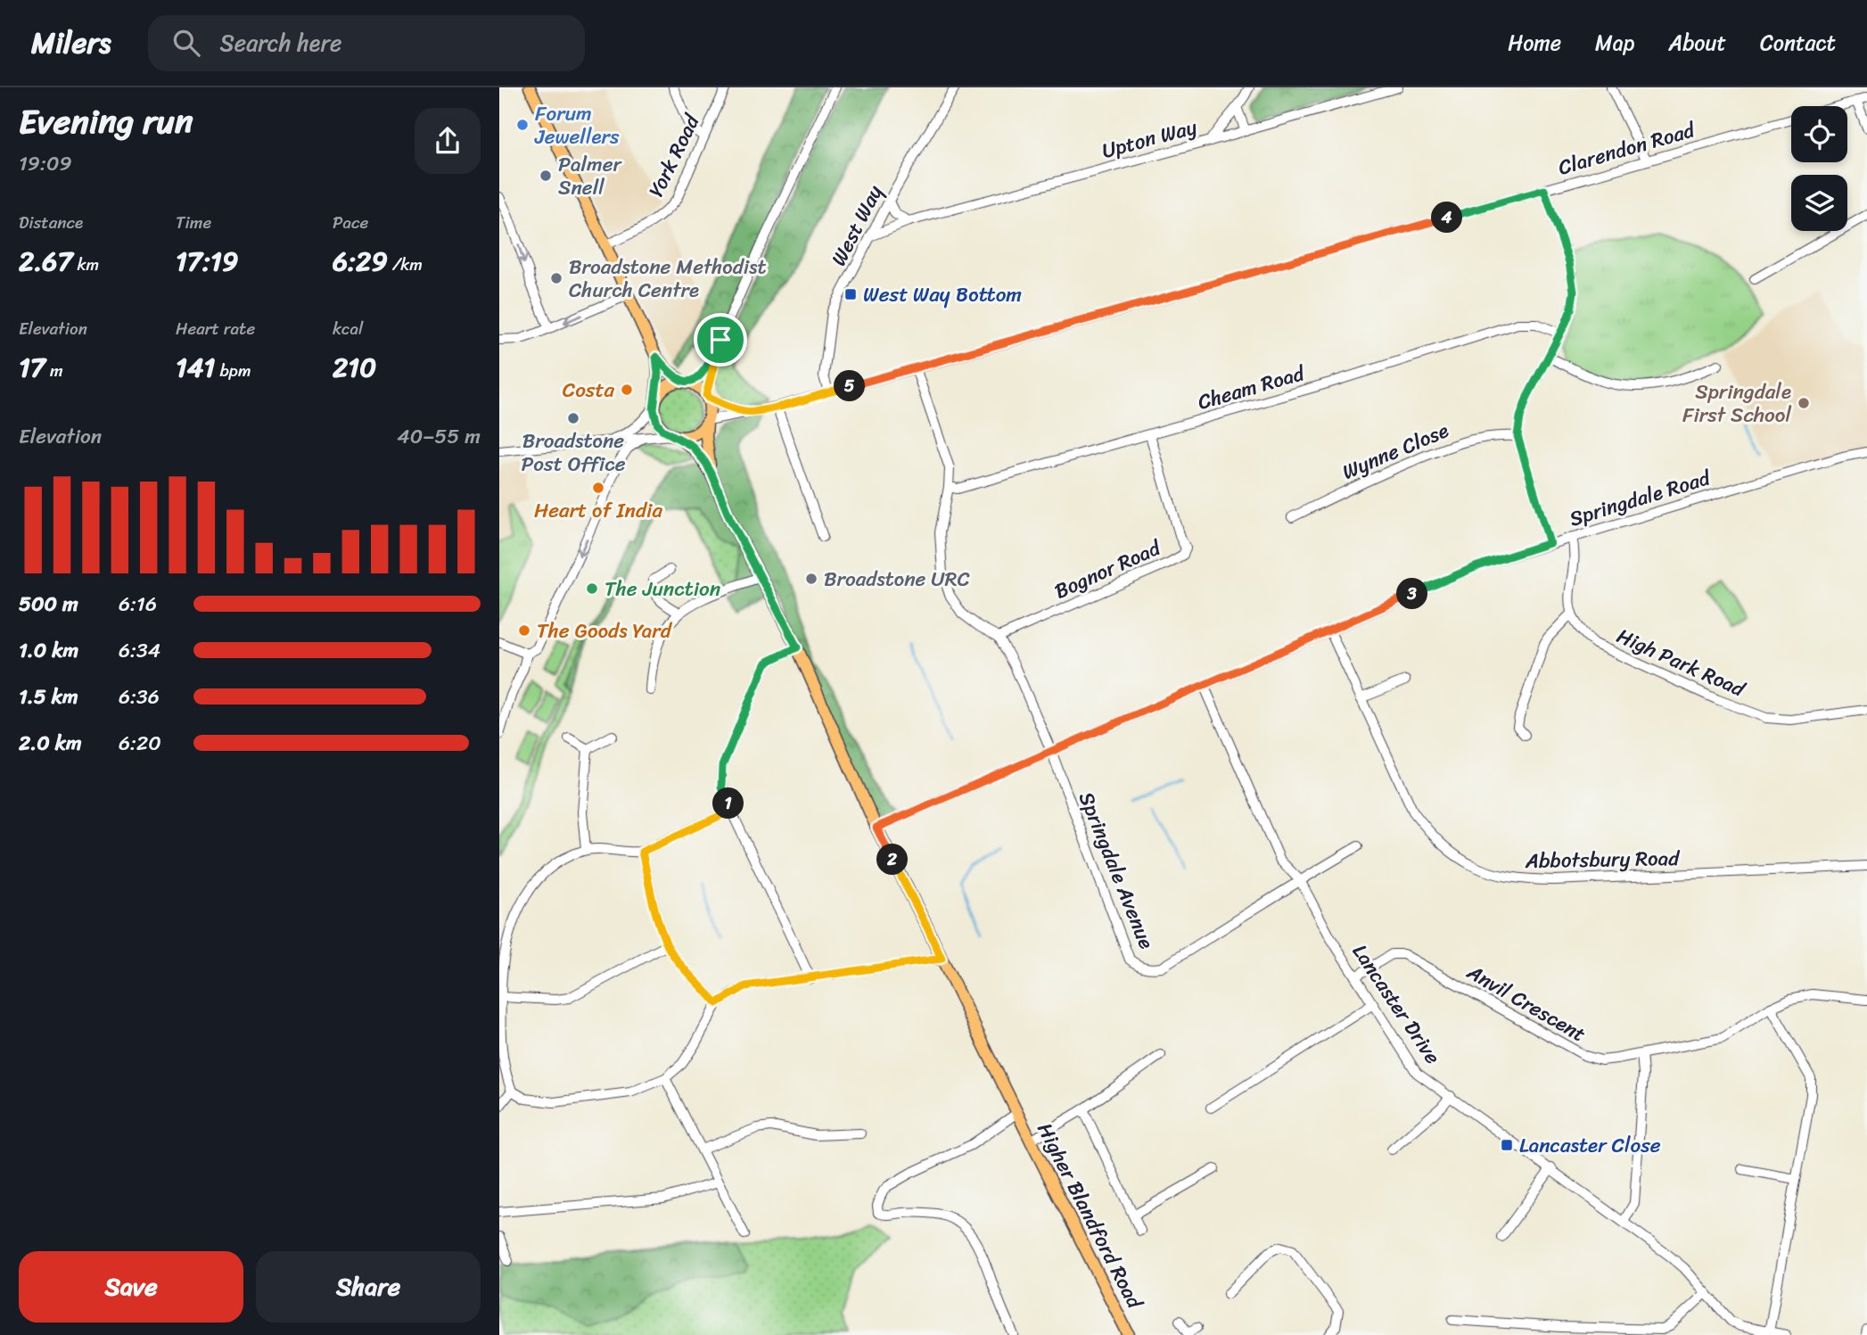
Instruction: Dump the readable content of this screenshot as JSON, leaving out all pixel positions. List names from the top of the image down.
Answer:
{
  "streets": {
    "main road": ["Higher Blandford Road"],
    "street": [
      "Upton Way",
      "Clarendon Road",
      "York Road",
      "West Way",
      "Cheam Road",
      "Wynne Close",
      "Springdale Road",
      "Bognor Road",
      "High Park Road",
      "Abbotsbury Road",
      "Springdale Avenue",
      "Anvil Crescent",
      "Lancaster Drive"
    ]
  },
  "crossings": [
    ["Upton Way", "West Way"],
    ["Clarendon Road", "West Way"],
    ["Clarendon Road", "Higher Blandford Road"],
    ["Cheam Road", "Bognor Road"],
    ["Springdale Road", "Abbotsbury Road"],
    ["Springdale Road", "Springdale Avenue"],
    ["Springdale Road", "Higher Blandford Road"],
    ["Bognor Road", "Springdale Avenue"],
    ["Springdale Avenue", "Lancaster Drive"],
    ["Anvil Crescent", "Lancaster Drive"]
  ],
  "places": {
    "other": [
      "Forum Jewellers",
      "Palmer Snell",
      "Broadstone Methodist Church Centre",
      "Costa",
      "Springdale First School",
      "Broadstone Post Office",
      "Heart of India",
      "Broadstone URC",
      "The Junction",
      "The Goods Yard"
    ],
    "transit": ["West Way Bottom", "Lancaster Close"]
  },
  "page": {
    "header": "Milers",
    "search": "Search here",
    "nav": [
      "Home",
      "Map",
      "About",
      "Contact"
    ],
    "heading": ["Evening run", "19:09"],
    "stats": [
      ["Distance", "2.67 km"],
      ["Time", "17:19"],
      ["Pace", "6:29 /km"],
      ["Elevation", "17 m"],
      ["Heart rate", "141 bpm"],
      ["kcal", "210"]
    ],
    "pins": [
      "4",
      "5",
      "3",
      "1",
      "2"
    ],
    "chart": ["Elevation", "40–55 m"],
    "list": [
      {
        "name": "500 m",
        "note": "6:16"
      },
      {
        "name": "1.0 km",
        "note": "6:34"
      },
      {
        "name": "1.5 km",
        "note": "6:36"
      },
      {
        "name": "2.0 km",
        "note": "6:20"
      }
    ],
    "buttons": ["Save", "Share"]
  }
}
